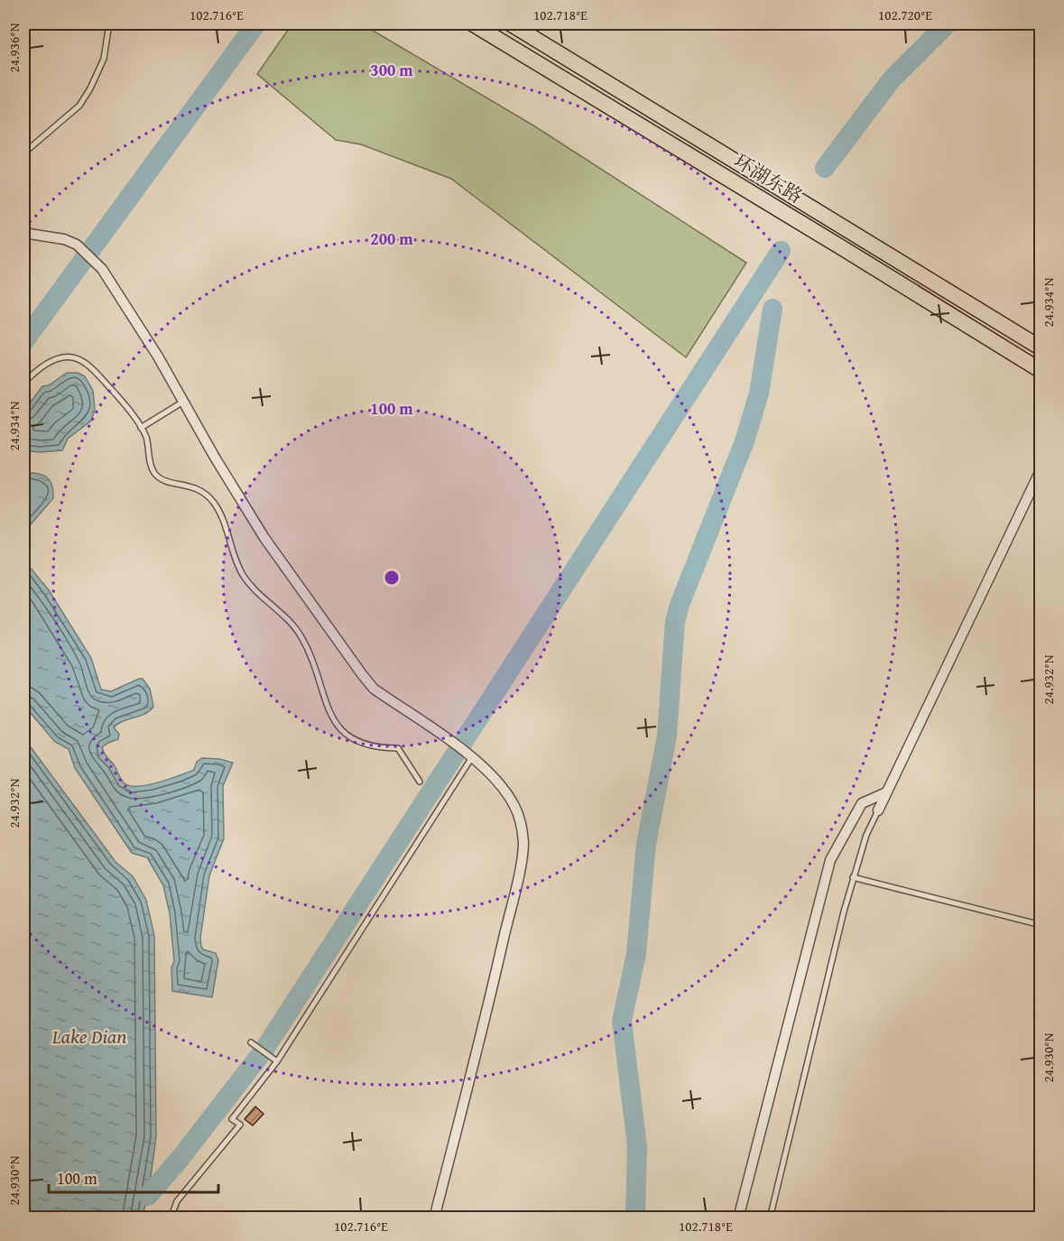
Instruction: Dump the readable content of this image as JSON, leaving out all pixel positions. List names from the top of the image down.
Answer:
{
  "streets": {
    "main road": ["环湖东路"]
  },
  "water": ["Lake Dian"],
  "scale_bar": "100 m",
  "coordinates": [
    "102.716°E",
    "102.718°E",
    "102.720°E",
    "24.936°N",
    "24.934°N",
    "24.932°N",
    "24.930°N"
  ],
  "rings": ["300 m", "200 m", "100 m"]
}
